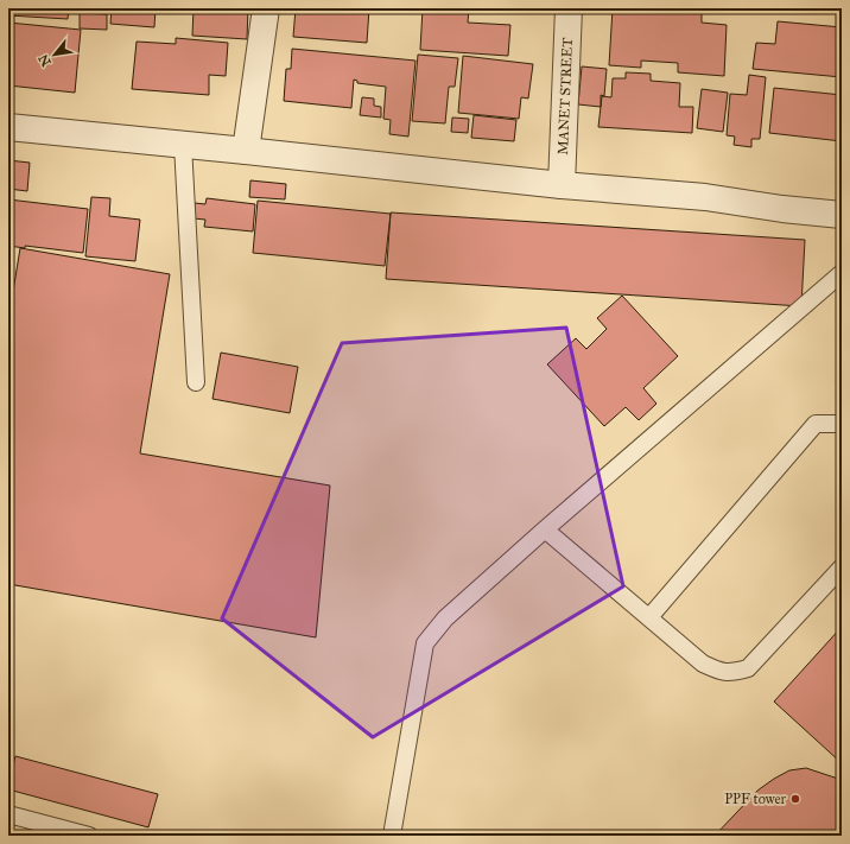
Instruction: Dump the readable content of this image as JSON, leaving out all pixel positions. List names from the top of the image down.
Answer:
{
  "streets": {
    "street": ["MANET STREET"]
  },
  "places": ["PPF tower"],
  "north": "bottom left"
}
